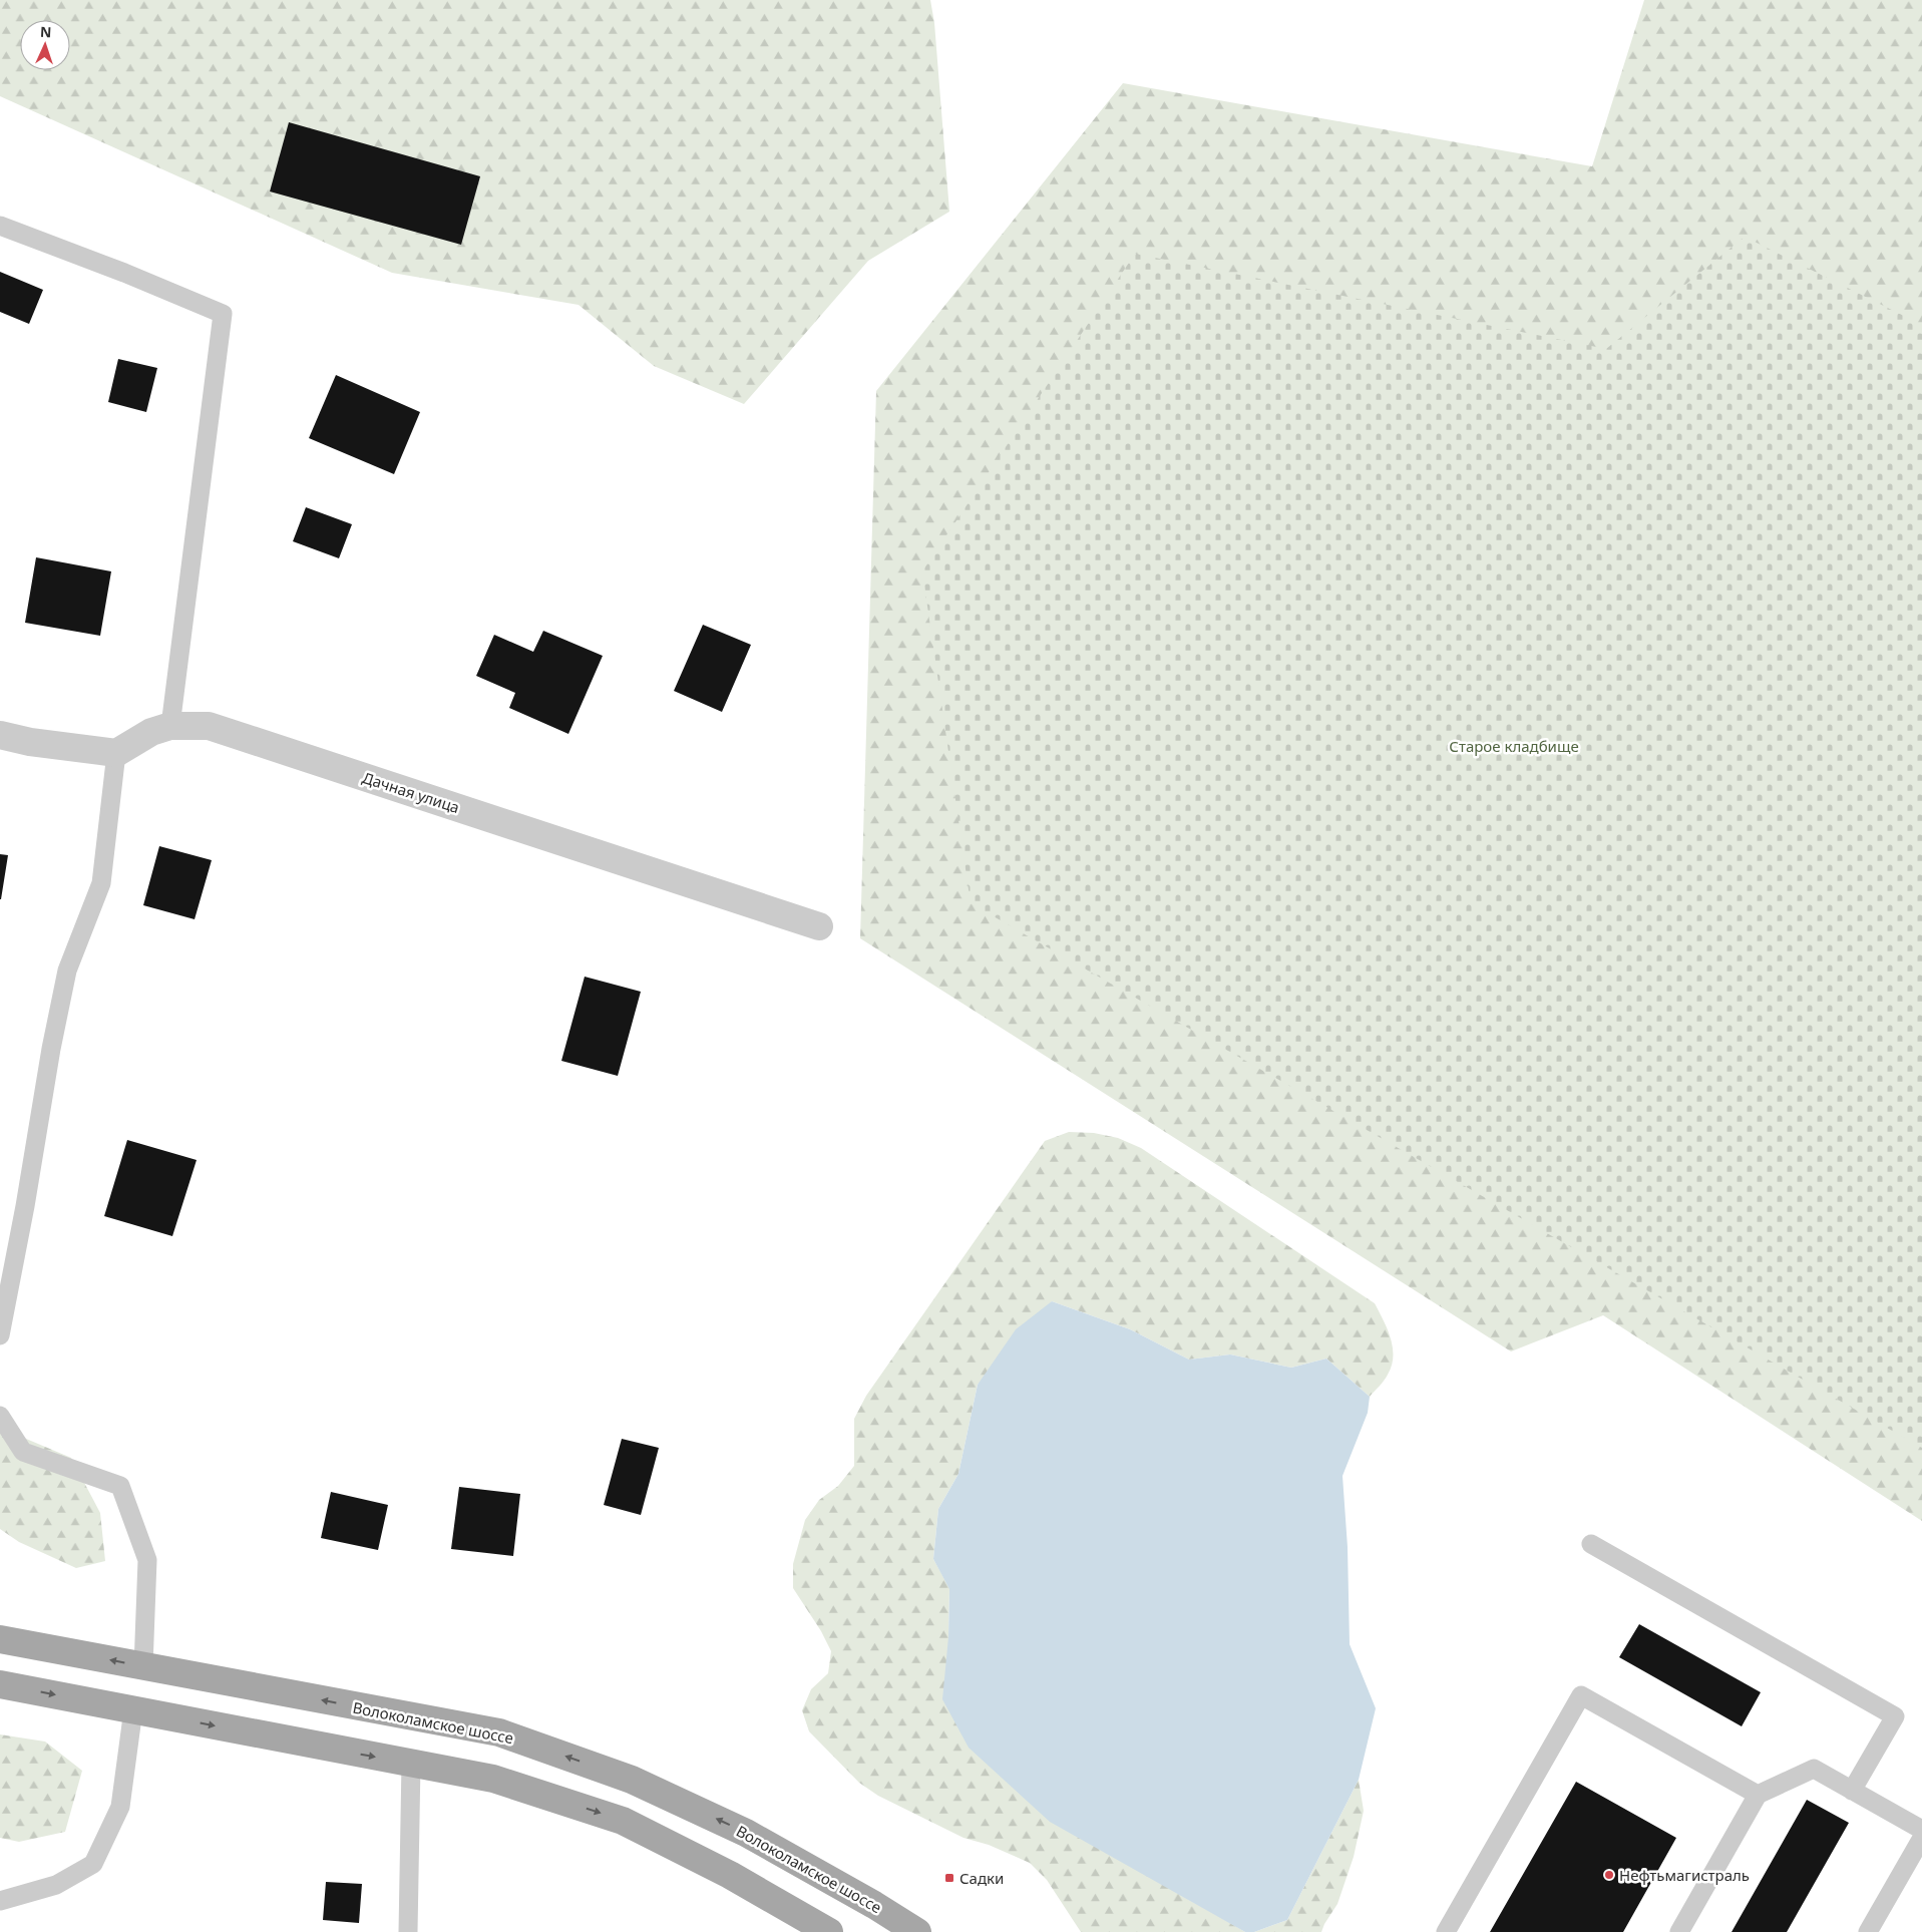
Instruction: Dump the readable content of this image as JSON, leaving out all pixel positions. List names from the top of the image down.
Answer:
{
  "streets": {
    "main road": ["Волоколамское шоссе"],
    "street": ["Дачная улица"]
  },
  "parks": ["Старое кладбище"],
  "places": {
    "other": ["Нефтьмагистраль"],
    "transit": ["Садки"]
  },
  "north": "top"
}
